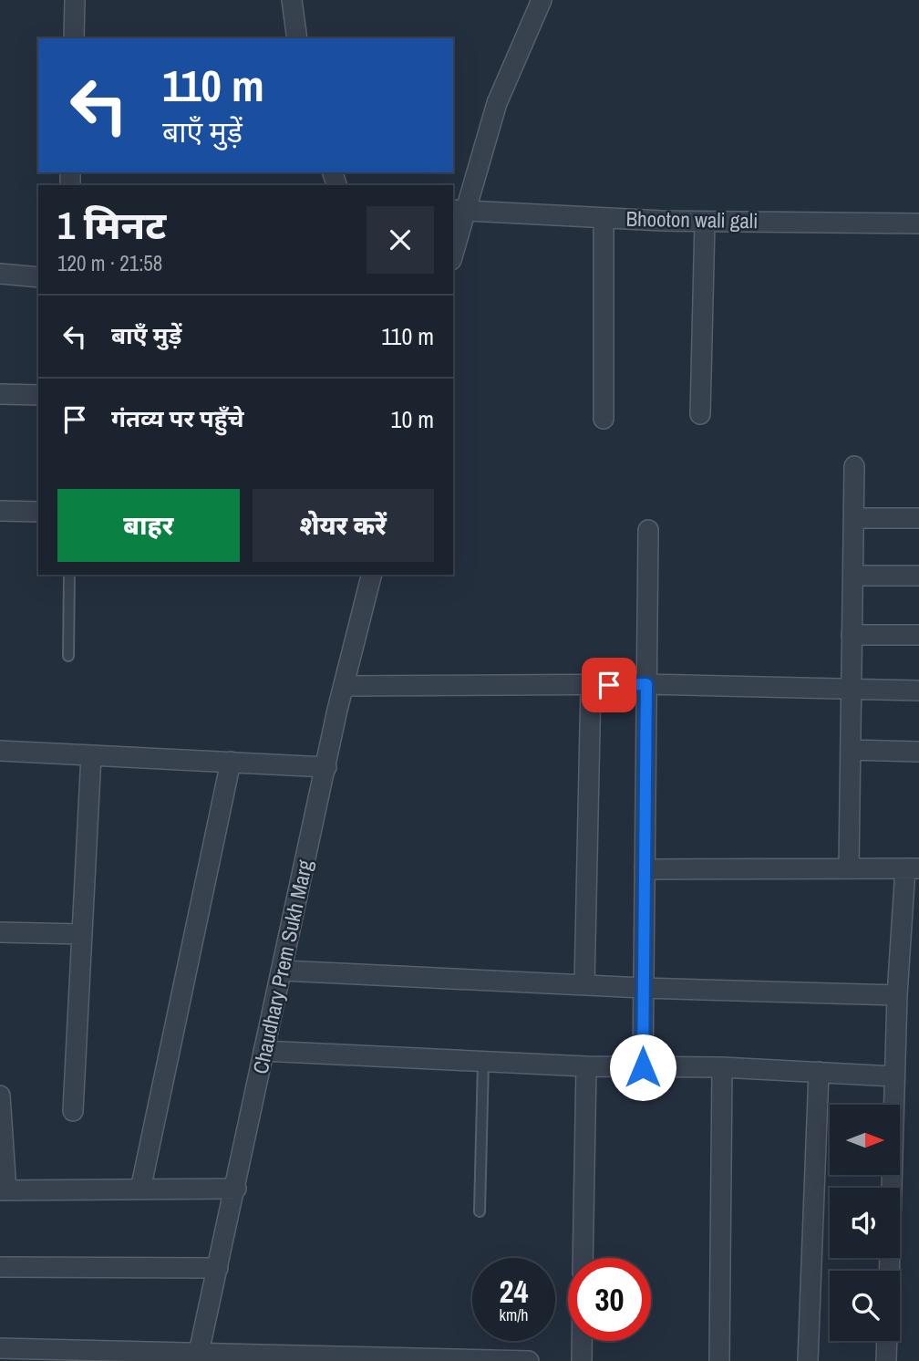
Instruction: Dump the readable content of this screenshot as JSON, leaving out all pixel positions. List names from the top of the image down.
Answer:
{
  "streets": {
    "street": ["Bhooton wali gali", "Chaudhary Prem Sukh Marg"]
  },
  "north": "right",
  "page": {
    "turn": ["110 m", "बाएँ मुड़ें"],
    "heading": ["1 मिनट", "120 m · 21:58"],
    "list": [
      {
        "name": "बाएँ मुड़ें",
        "value": "110 m"
      },
      {
        "name": "गंतव्य पर पहुँचे",
        "value": "10 m"
      }
    ],
    "buttons": ["बाहर", "शेयर करें"],
    "speed": "24 km/h",
    "limit": "30"
  }
}
